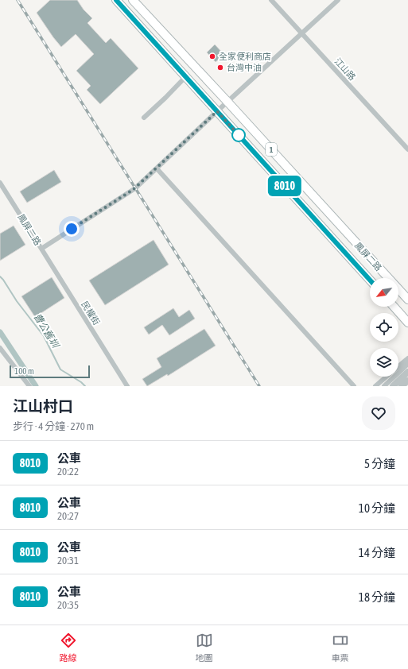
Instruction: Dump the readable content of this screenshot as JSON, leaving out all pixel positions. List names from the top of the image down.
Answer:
{
  "streets": {
    "main road": ["1", "鳳屏二路"],
    "street": ["江山路", "民權街"]
  },
  "crossings": [
    ["鳳屏二路", "民權街"]
  ],
  "water": ["曹公舊圳"],
  "places": ["全家便利商店", "台灣中油"],
  "lines": ["bus line 8010"],
  "scale_bar": "100 m",
  "north": "bottom left",
  "page": {
    "on_map": "8010",
    "scale": "100 m",
    "heading": ["江山村口", "步行 · 4 分鐘 · 270 m"],
    "list": [
      {
        "mark": "8010",
        "name": "公車",
        "note": "20:22",
        "value": "5 分鐘"
      },
      {
        "mark": "8010",
        "name": "公車",
        "note": "20:27",
        "value": "10 分鐘"
      },
      {
        "mark": "8010",
        "name": "公車",
        "note": "20:31",
        "value": "14 分鐘"
      },
      {
        "mark": "8010",
        "name": "公車",
        "note": "20:35",
        "value": "18 分鐘"
      }
    ],
    "tabs": ["路線", "地圖", "車票"]
  }
}
